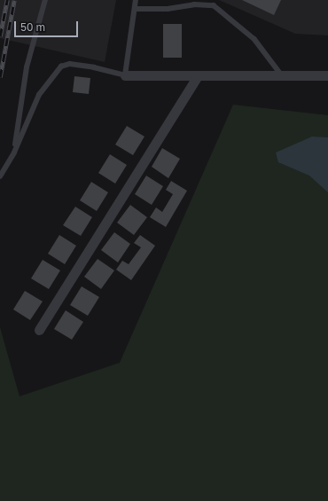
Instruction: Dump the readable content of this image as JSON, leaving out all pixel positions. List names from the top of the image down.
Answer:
{
  "scale_bar": "50 m"
}
